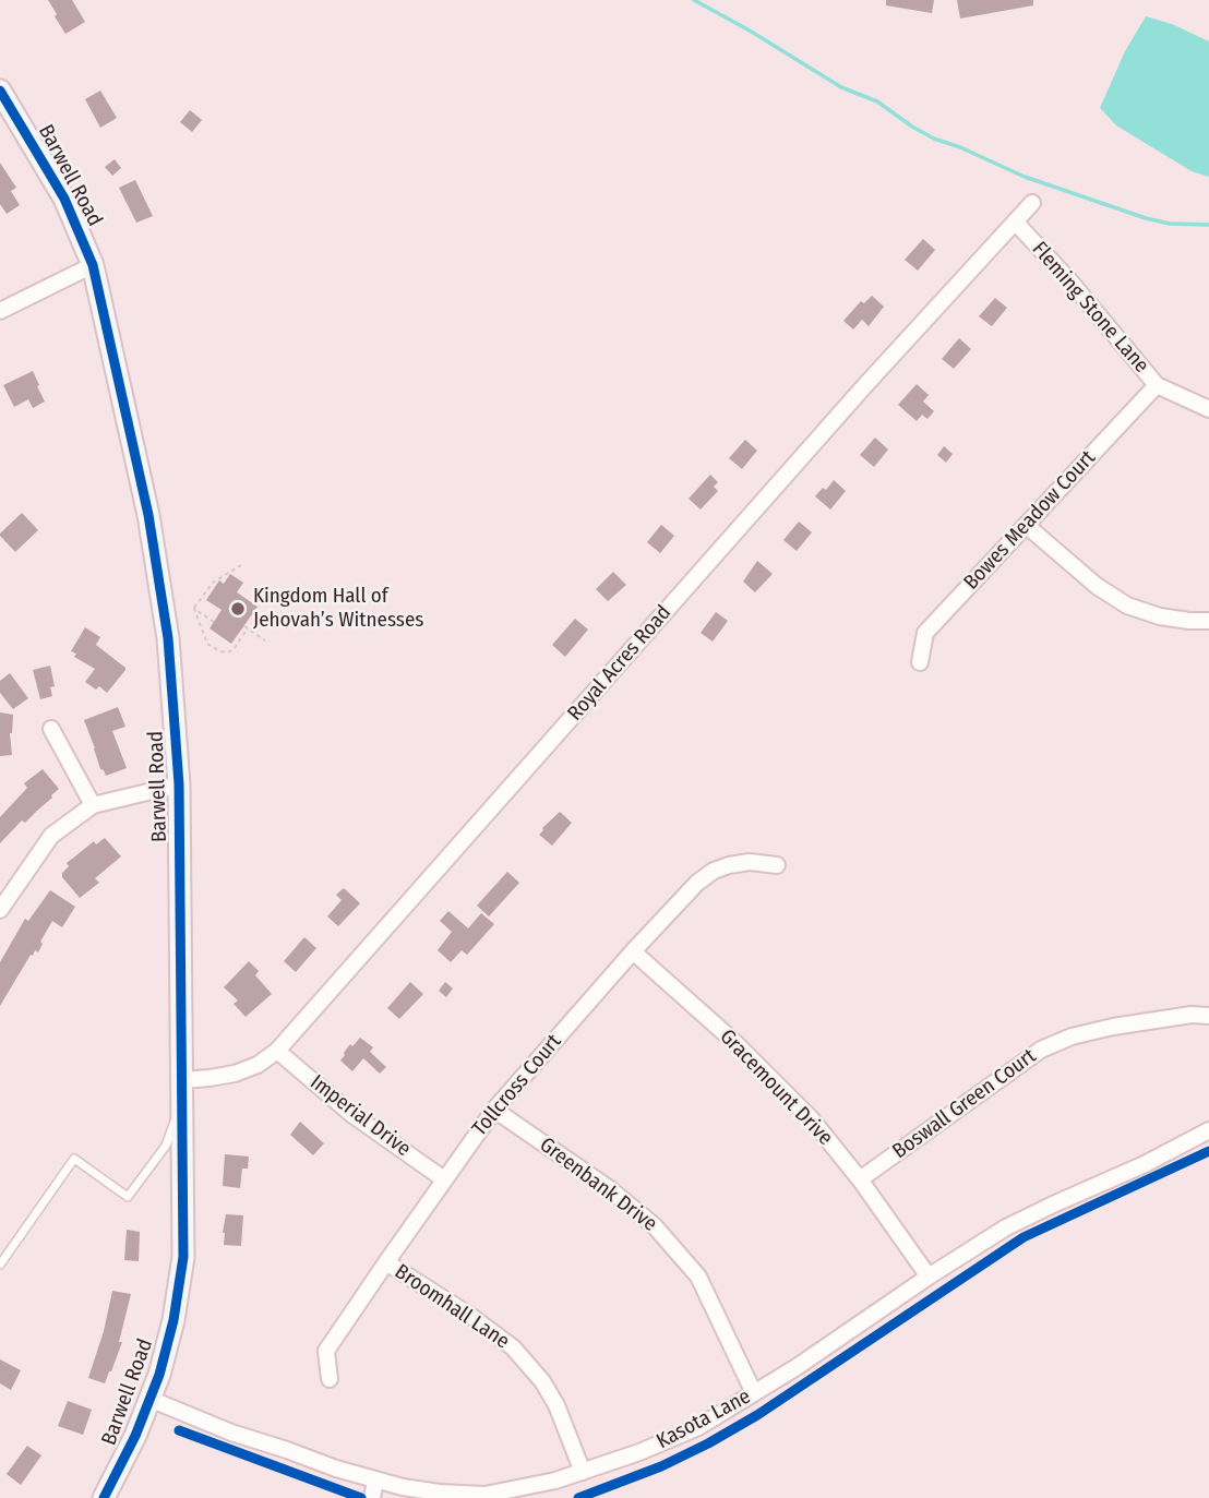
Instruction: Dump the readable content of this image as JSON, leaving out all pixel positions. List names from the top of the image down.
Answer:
{
  "streets": {
    "street": [
      "Barwell Road",
      "Fleming Stone Lane",
      "Bowes Meadow Court",
      "Royal Acres Road",
      "Tollcross Court",
      "Gracemount Drive",
      "Boswall Green Court",
      "Imperial Drive",
      "Greenbank Drive",
      "Broomhall Lane",
      "Kasota Lane"
    ]
  },
  "crossings": [
    ["Barwell Road", "Royal Acres Road"],
    ["Barwell Road", "Kasota Lane"],
    ["Fleming Stone Lane", "Bowes Meadow Court"],
    ["Fleming Stone Lane", "Royal Acres Road"],
    ["Royal Acres Road", "Imperial Drive"],
    ["Tollcross Court", "Gracemount Drive"],
    ["Tollcross Court", "Imperial Drive"],
    ["Tollcross Court", "Greenbank Drive"],
    ["Tollcross Court", "Broomhall Lane"],
    ["Gracemount Drive", "Boswall Green Court"],
    ["Gracemount Drive", "Kasota Lane"],
    ["Greenbank Drive", "Kasota Lane"],
    ["Broomhall Lane", "Kasota Lane"]
  ],
  "places": ["Kingdom Hall of Jehovah’s Witnesses"]
}
